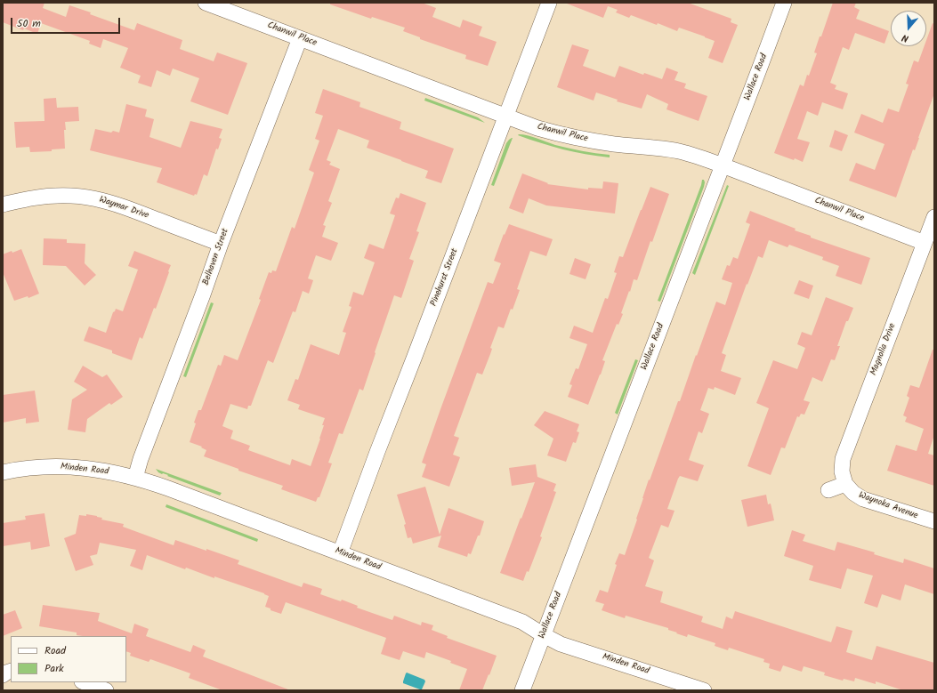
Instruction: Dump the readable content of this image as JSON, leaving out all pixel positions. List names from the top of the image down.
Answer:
{
  "streets": {
    "street": [
      "Chanwil Place",
      "Wallace Road",
      "Waymar Drive",
      "Belhaven Street",
      "Pinehurst Street",
      "Magnolia Drive",
      "Minden Road",
      "Waynoka Avenue"
    ]
  },
  "crossings": [
    ["Chanwil Place", "Wallace Road"],
    ["Chanwil Place", "Belhaven Street"],
    ["Chanwil Place", "Pinehurst Street"],
    ["Chanwil Place", "Magnolia Drive"],
    ["Wallace Road", "Minden Road"],
    ["Waymar Drive", "Belhaven Street"],
    ["Belhaven Street", "Minden Road"],
    ["Pinehurst Street", "Minden Road"],
    ["Magnolia Drive", "Waynoka Avenue"]
  ],
  "legend": ["Road", "Park"],
  "scale_bar": "50 m",
  "north": "bottom"
}
